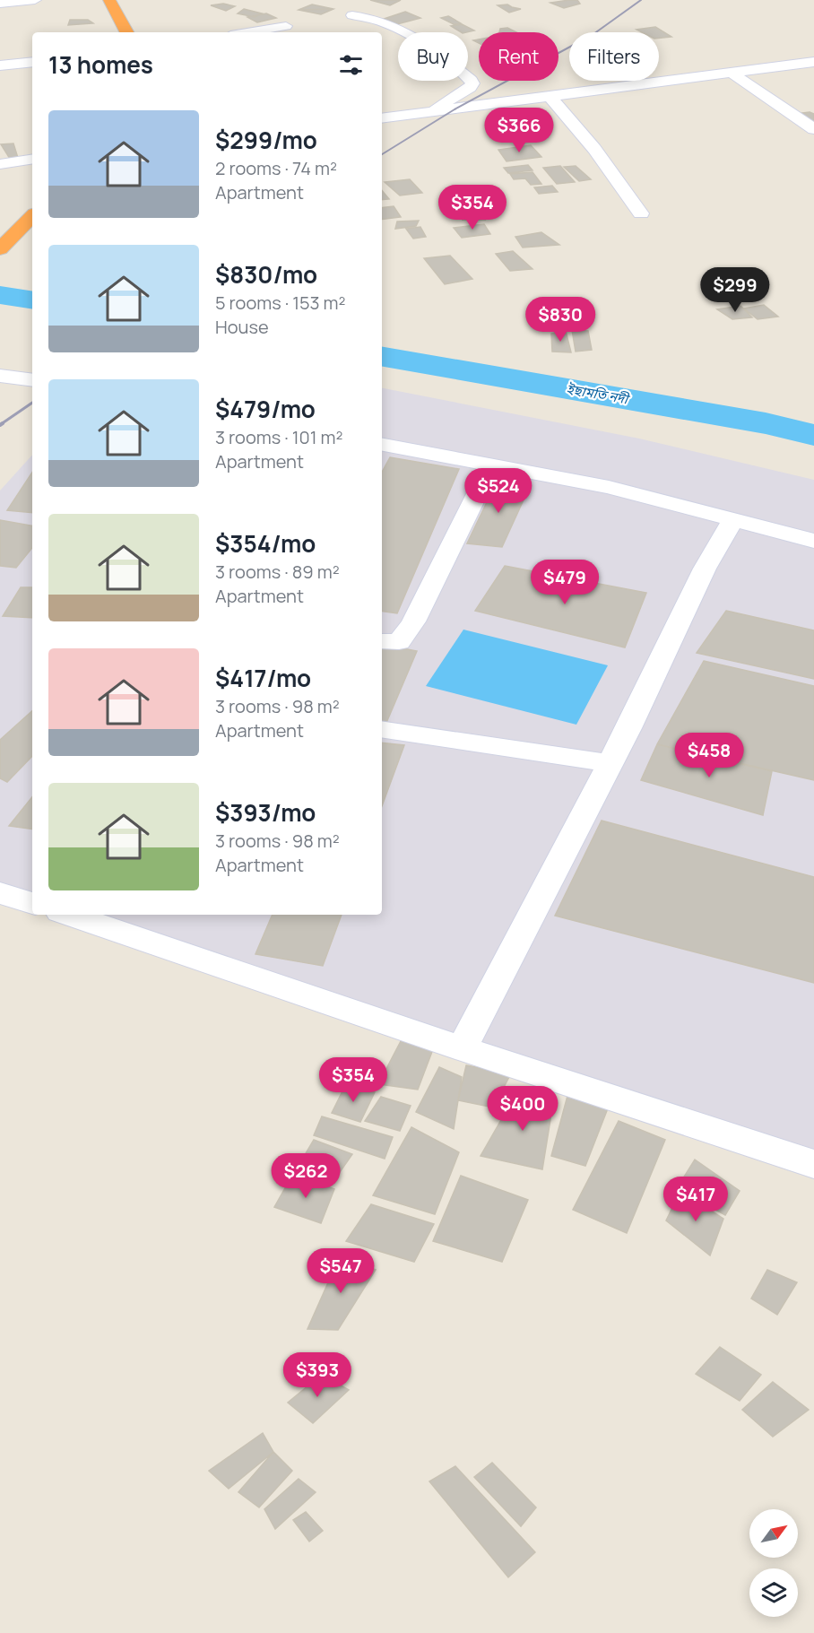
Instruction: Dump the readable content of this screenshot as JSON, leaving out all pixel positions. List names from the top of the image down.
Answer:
{
  "water": ["ইছামতি নদী"],
  "north": "top right",
  "page": {
    "chip": ["Buy", "Rent", "Filters"],
    "heading": "13 homes",
    "list": [
      {
        "name": "$299/mo",
        "note": "2 rooms · 74 m² · Apartment"
      },
      {
        "name": "$830/mo",
        "note": "5 rooms · 153 m² · House"
      },
      {
        "name": "$479/mo",
        "note": "3 rooms · 101 m² · Apartment"
      },
      {
        "name": "$354/mo",
        "note": "3 rooms · 89 m² · Apartment"
      },
      {
        "name": "$417/mo",
        "note": "3 rooms · 98 m² · Apartment"
      },
      {
        "name": "$393/mo",
        "note": "3 rooms · 98 m² · Apartment"
      }
    ],
    "price": [
      "$366",
      "$354",
      "$299",
      "$830",
      "$524",
      "$479",
      "$458",
      "$354",
      "$400",
      "$262",
      "$417",
      "$547",
      "$393"
    ]
  }
}
